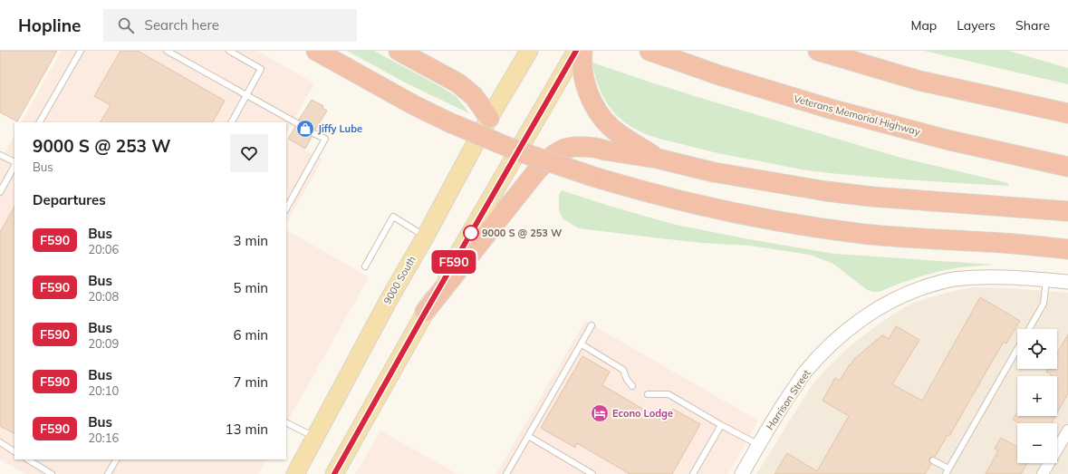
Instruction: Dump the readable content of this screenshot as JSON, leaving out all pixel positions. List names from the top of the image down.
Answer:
{
  "streets": {
    "highway": ["Veterans Memorial Highway"],
    "main road": ["9000 South"],
    "street": ["Harrison Street"]
  },
  "places": {
    "shop": ["Jiffy Lube"],
    "other": ["9000 S @ 253 W"],
    "hotel": ["Econo Lodge"]
  },
  "lines": ["bus line F590"],
  "page": {
    "header": "Hopline",
    "search": "Search here",
    "nav": ["Map", "Layers", "Share"],
    "on_map": "F590",
    "heading": [
      ["9000 S @ 253 W", "Bus"],
      "Departures"
    ],
    "list": [
      {
        "mark": "F590",
        "name": "Bus",
        "note": "20:06",
        "value": "3 min"
      },
      {
        "mark": "F590",
        "name": "Bus",
        "note": "20:08",
        "value": "5 min"
      },
      {
        "mark": "F590",
        "name": "Bus",
        "note": "20:09",
        "value": "6 min"
      },
      {
        "mark": "F590",
        "name": "Bus",
        "note": "20:10",
        "value": "7 min"
      },
      {
        "mark": "F590",
        "name": "Bus",
        "note": "20:16",
        "value": "13 min"
      }
    ],
    "map_buttons": ["+", "−"]
  }
}
